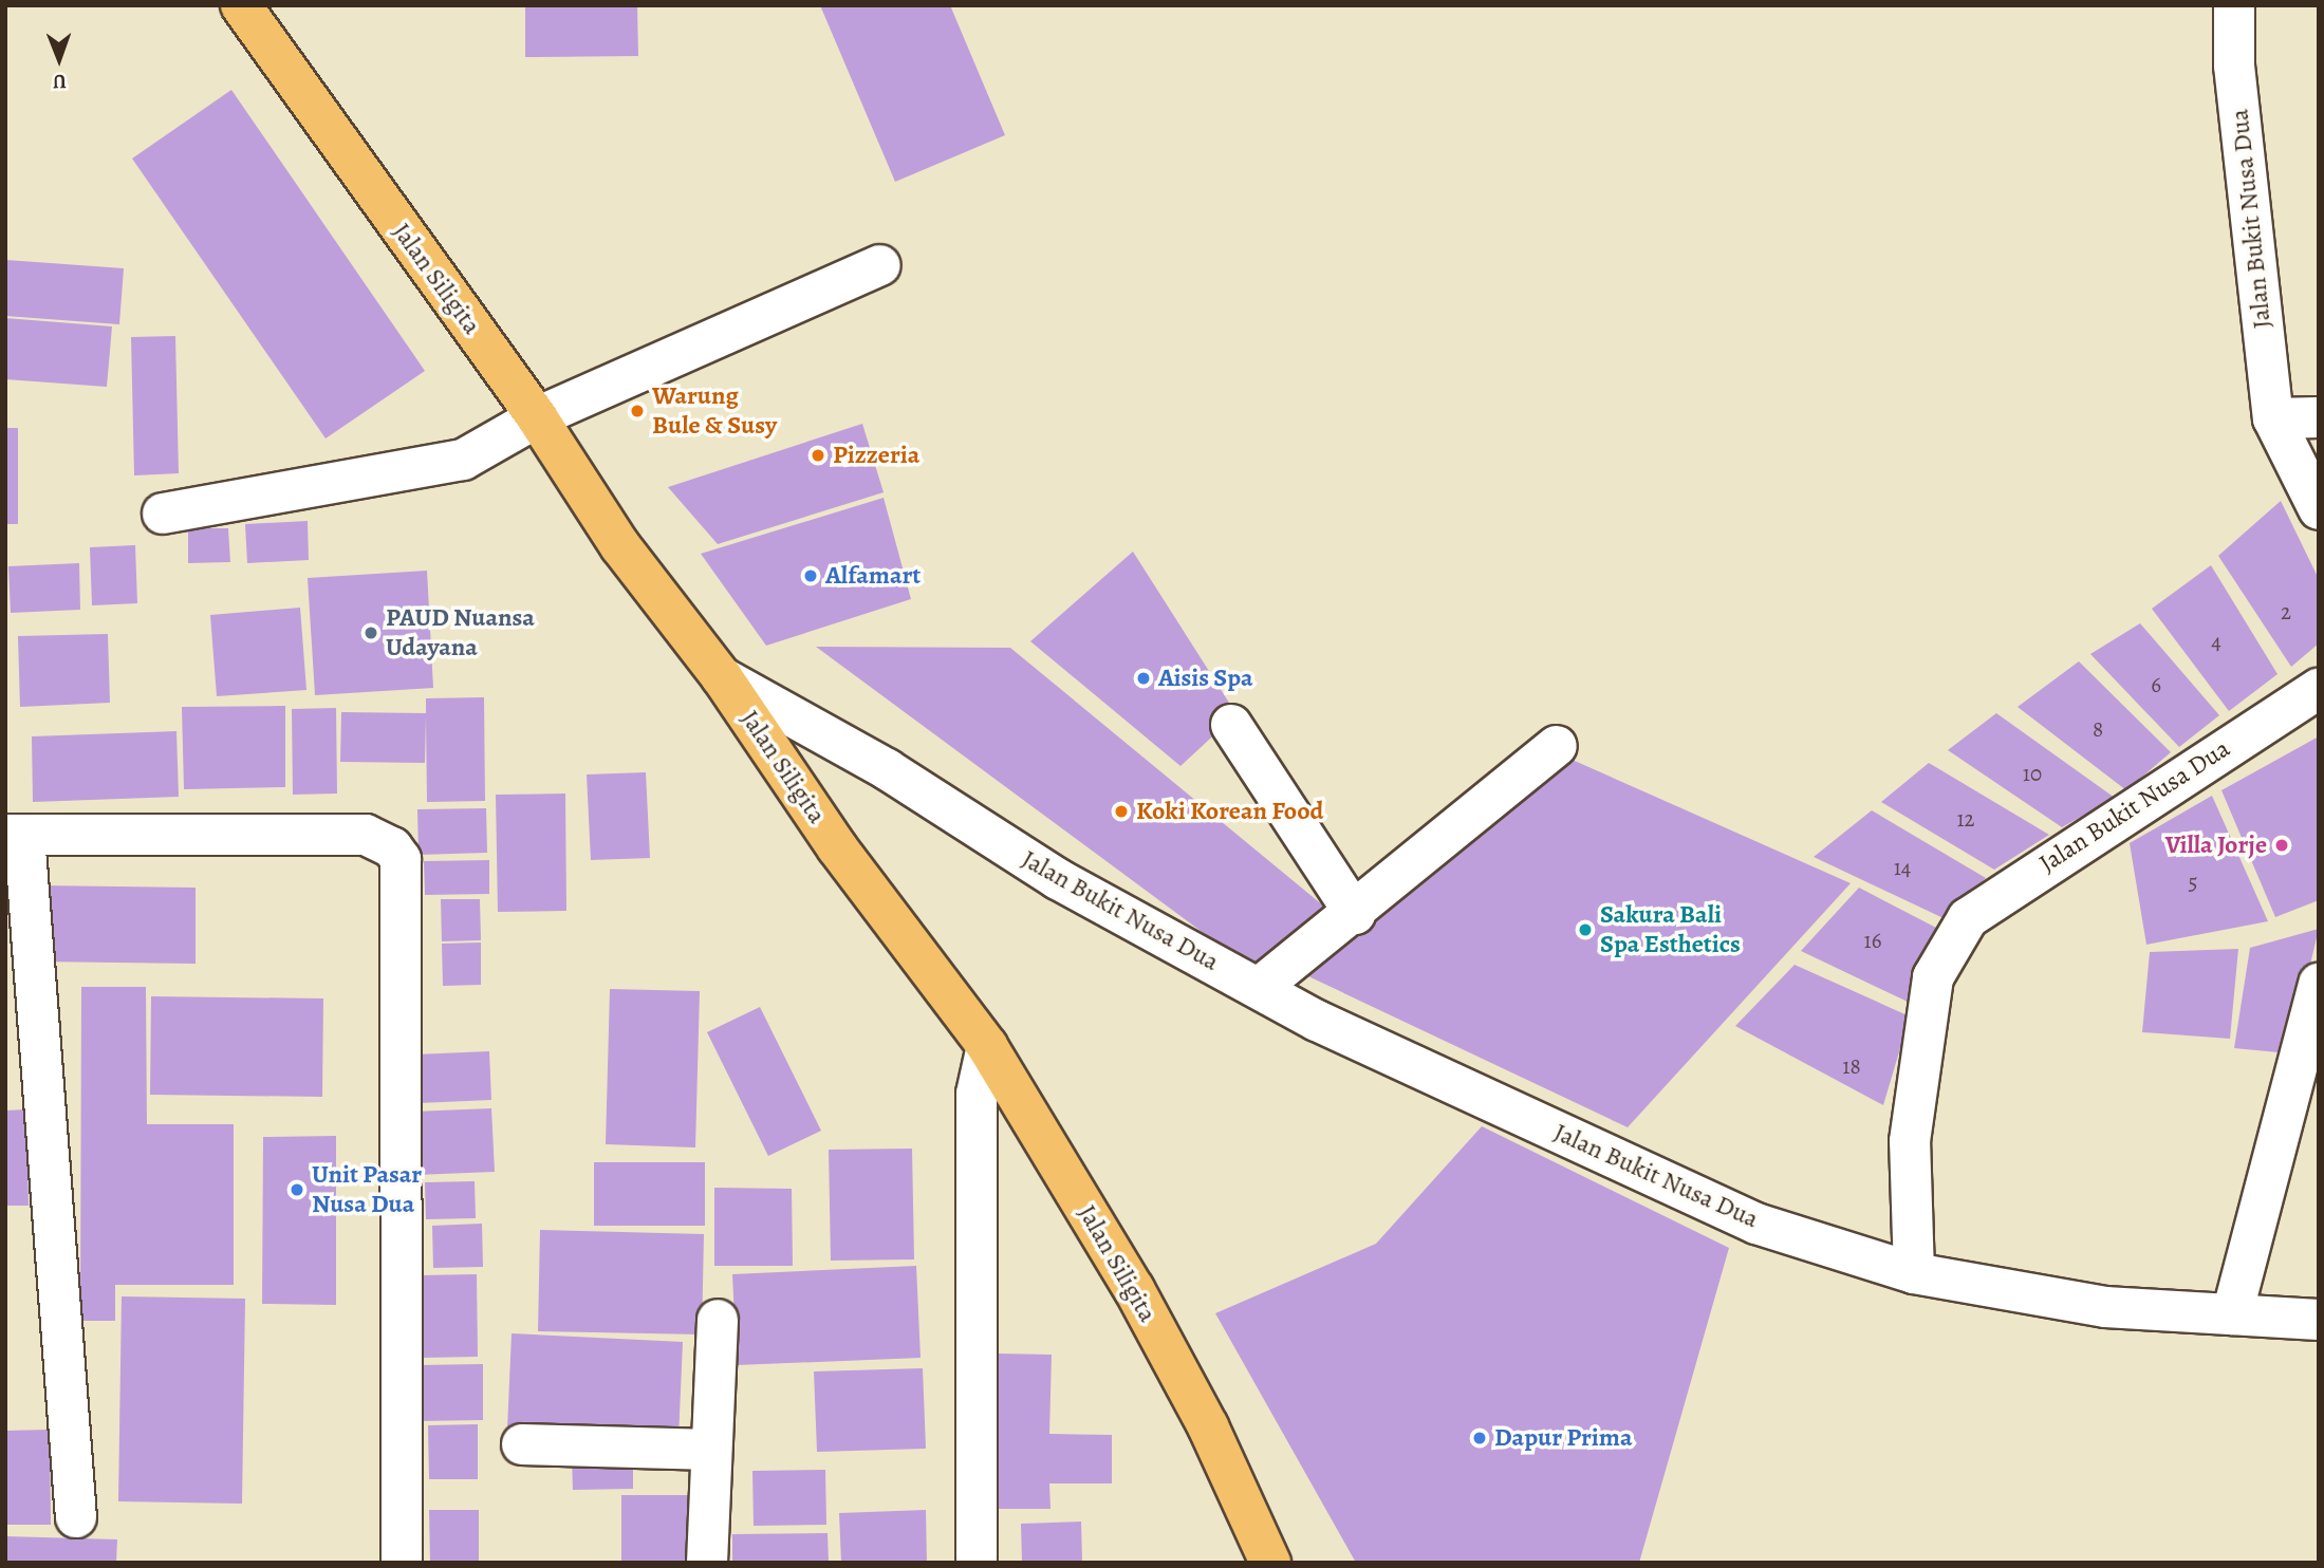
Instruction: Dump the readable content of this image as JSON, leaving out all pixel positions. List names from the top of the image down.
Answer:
{
  "streets": {
    "main road": ["Jalan Siligita"],
    "street": ["Jalan Bukit Nusa Dua"]
  },
  "crossings": [
    ["Jalan Bukit Nusa Dua", "Jalan Siligita"]
  ],
  "places": [
    "Warung Bule & Susy",
    "Pizzeria",
    "Alfamart",
    "PAUD Nuansa Udayana",
    "Aisis Spa",
    "Koki Korean Food",
    "Villa Jorje",
    "Sakura Bali Spa Esthetics",
    "Unit Pasar Nusa Dua",
    "Dapur Prima"
  ],
  "house_numbers": [
    "2",
    "4",
    "6",
    "8",
    "10",
    "12",
    "14",
    "5",
    "16",
    "18"
  ],
  "north": "bottom"
}
